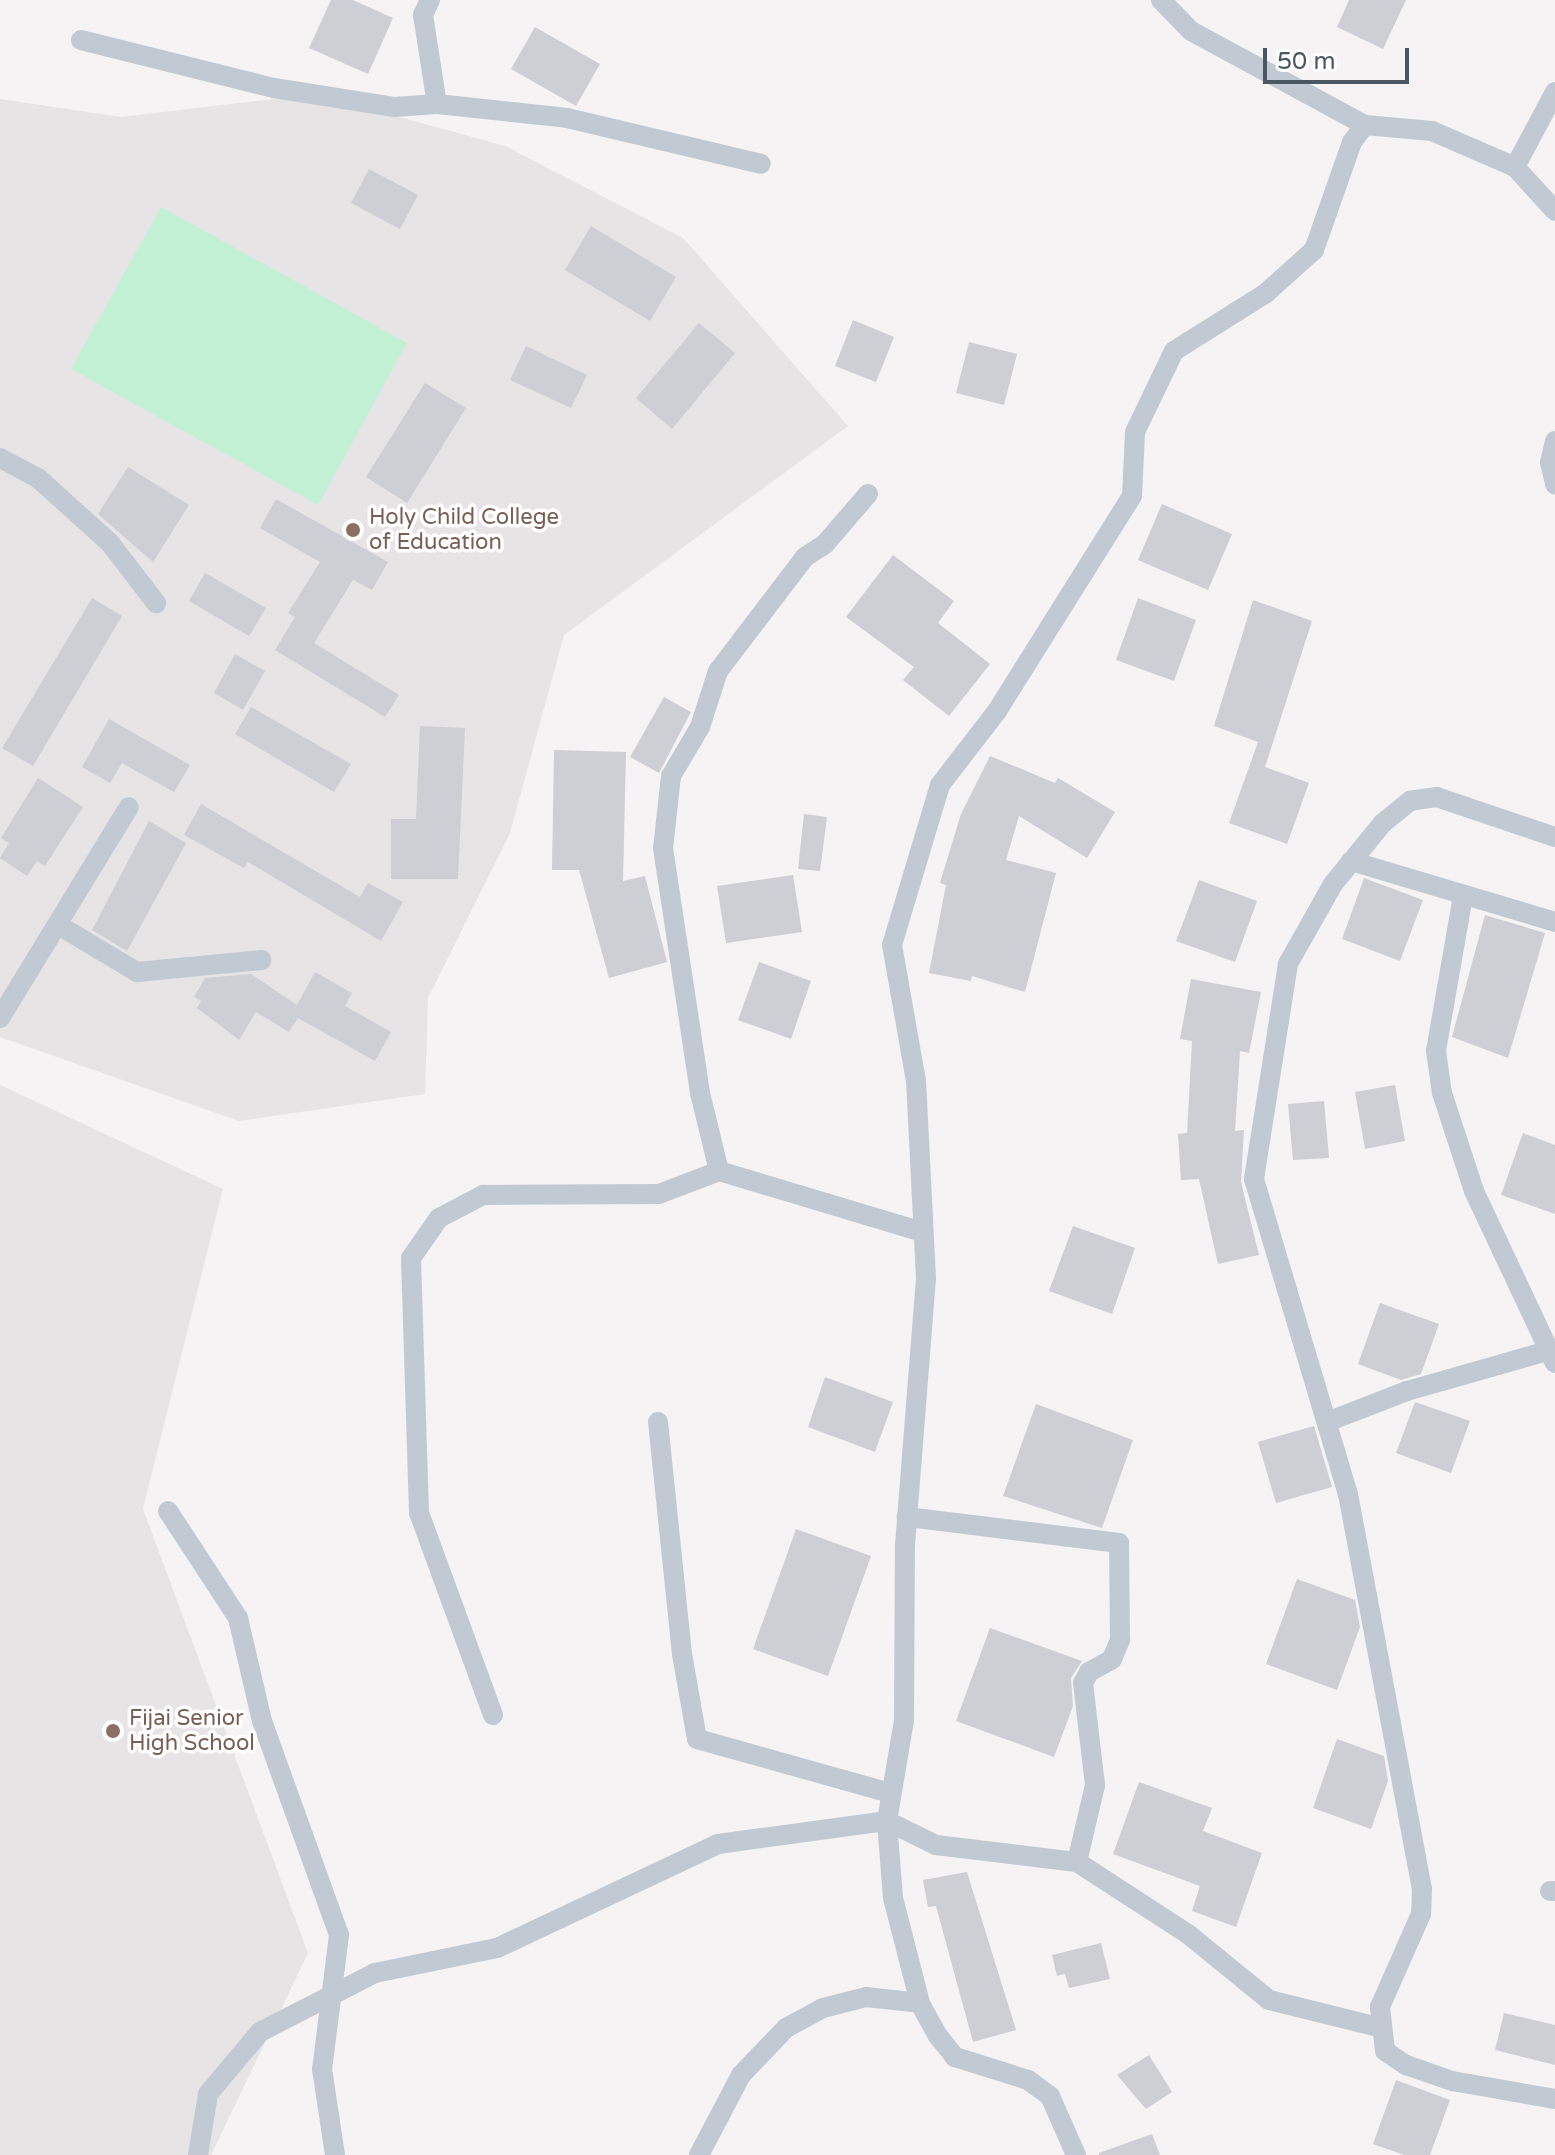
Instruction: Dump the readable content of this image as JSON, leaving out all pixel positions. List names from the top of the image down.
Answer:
{
  "places": ["Holy Child College of Education", "Fijai Senior High School"],
  "scale_bar": "50 m"
}
